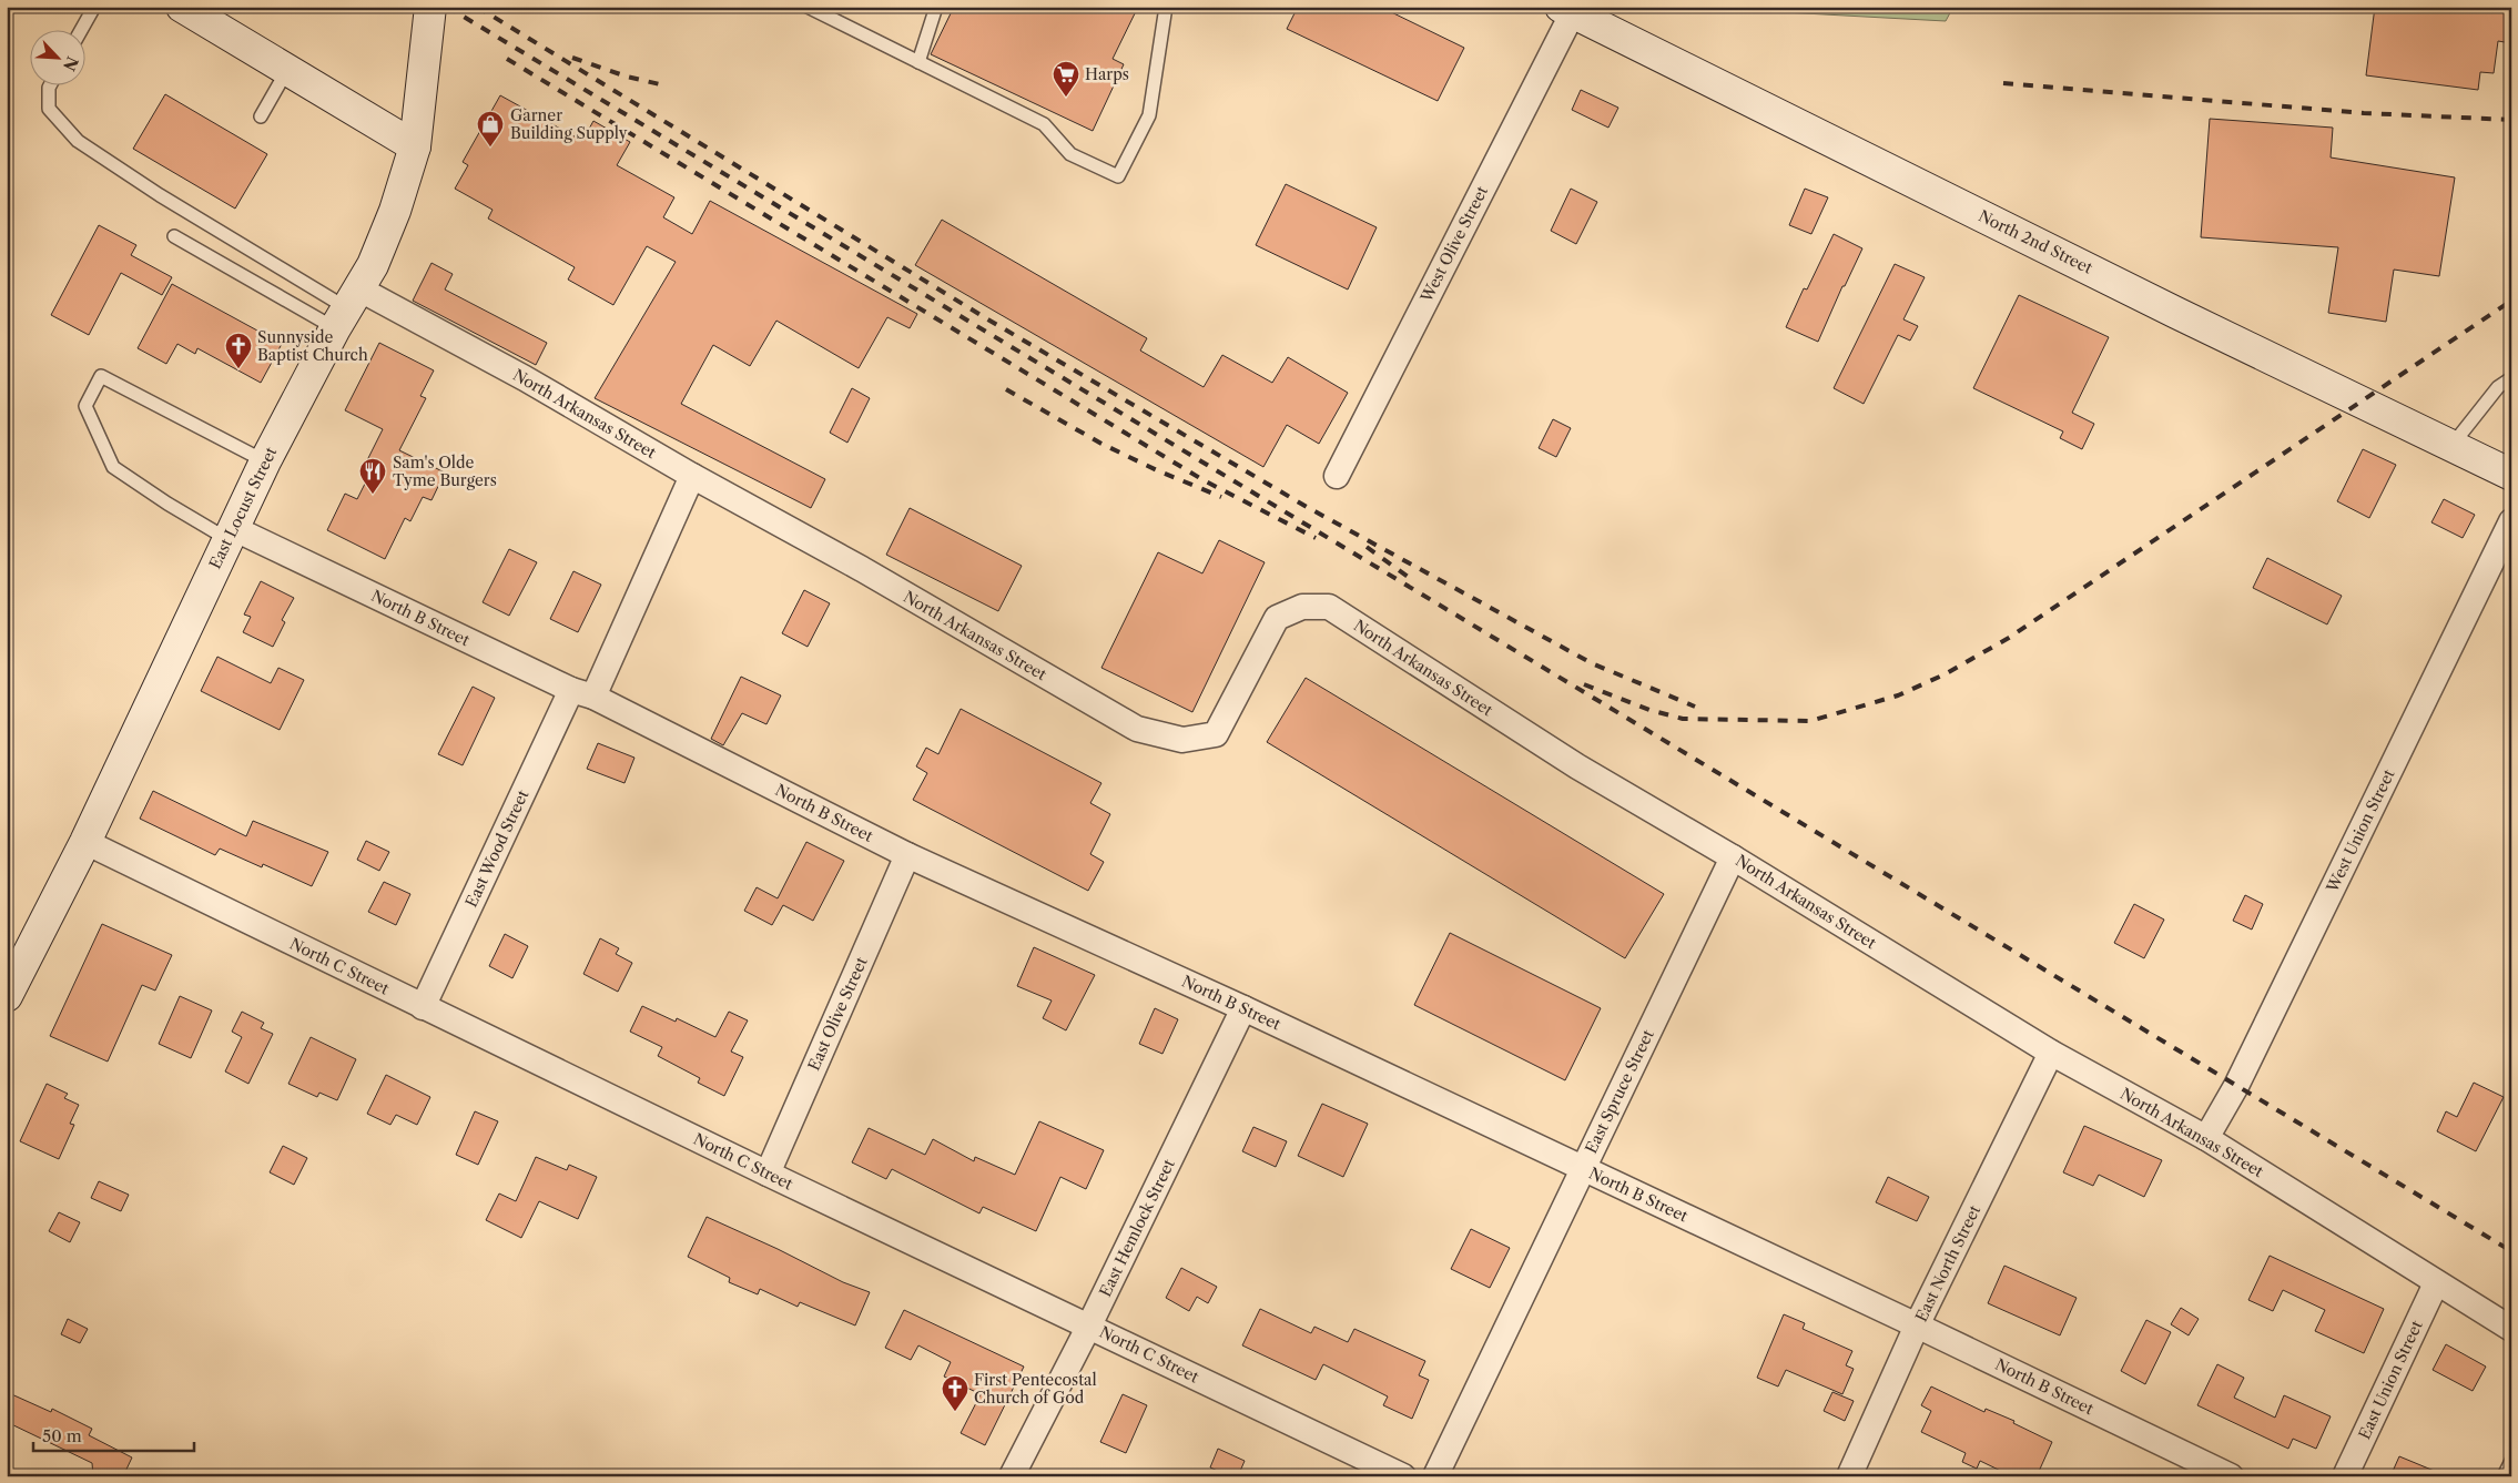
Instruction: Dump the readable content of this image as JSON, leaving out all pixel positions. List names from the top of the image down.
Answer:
{
  "streets": {
    "main road": ["North 2nd Street", "East Locust Street"],
    "street": [
      "West Olive Street",
      "North Arkansas Street",
      "North B Street",
      "West Union Street",
      "East Wood Street",
      "North C Street",
      "East Olive Street",
      "East Spruce Street",
      "East Hemlock Street",
      "East North Street",
      "East Union Street"
    ]
  },
  "crossings": [
    ["North 2nd Street", "West Olive Street"],
    ["North Arkansas Street", "East Locust Street"],
    ["North Arkansas Street", "West Union Street"],
    ["North Arkansas Street", "East Wood Street"],
    ["North Arkansas Street", "East Spruce Street"],
    ["North Arkansas Street", "East North Street"],
    ["North Arkansas Street", "East Union Street"],
    ["East Locust Street", "North B Street"],
    ["East Locust Street", "North C Street"],
    ["North B Street", "East Wood Street"],
    ["North B Street", "East Olive Street"],
    ["North B Street", "East Spruce Street"],
    ["North B Street", "East Hemlock Street"],
    ["North B Street", "East North Street"],
    ["East Wood Street", "North C Street"],
    ["North C Street", "East Olive Street"],
    ["North C Street", "East Hemlock Street"]
  ],
  "places": {
    "supermarket": ["Harps"],
    "shop": ["Garner Building Supply"],
    "church": ["Sunnyside Baptist Church", "First Pentecostal Church of God"],
    "restaurant": ["Sam's Olde Tyme Burgers"]
  },
  "scale_bar": "50 m",
  "north": "bottom right"
}
